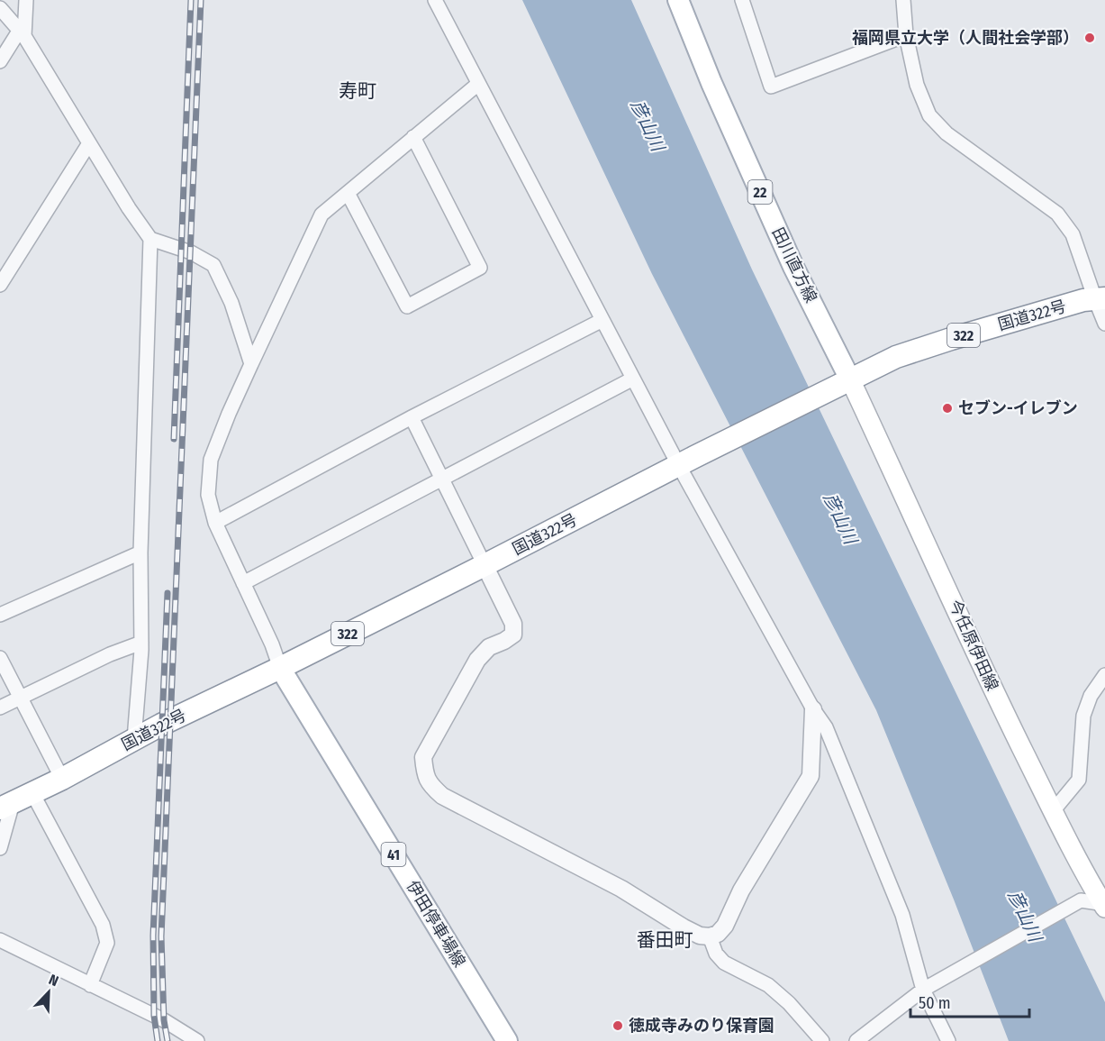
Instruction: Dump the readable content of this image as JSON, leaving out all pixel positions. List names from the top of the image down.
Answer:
{
  "streets": {
    "highway": ["国道322号", "322"],
    "main road": [
      "22",
      "田川直方線",
      "今任原伊田線",
      "41",
      "伊田停車場線"
    ]
  },
  "crossings": [
    ["田川直方線", "国道322号"],
    ["田川直方線", "今任原伊田線"],
    ["国道322号", "今任原伊田線"],
    ["国道322号", "伊田停車場線"]
  ],
  "districts": ["寿町", "番田町"],
  "water": ["彦山川"],
  "places": ["福岡県立大学（人間社会学部）", "セブン-イレブン", "徳成寺みのり保育園"],
  "scale_bar": "50 m",
  "north": "top right"
}
